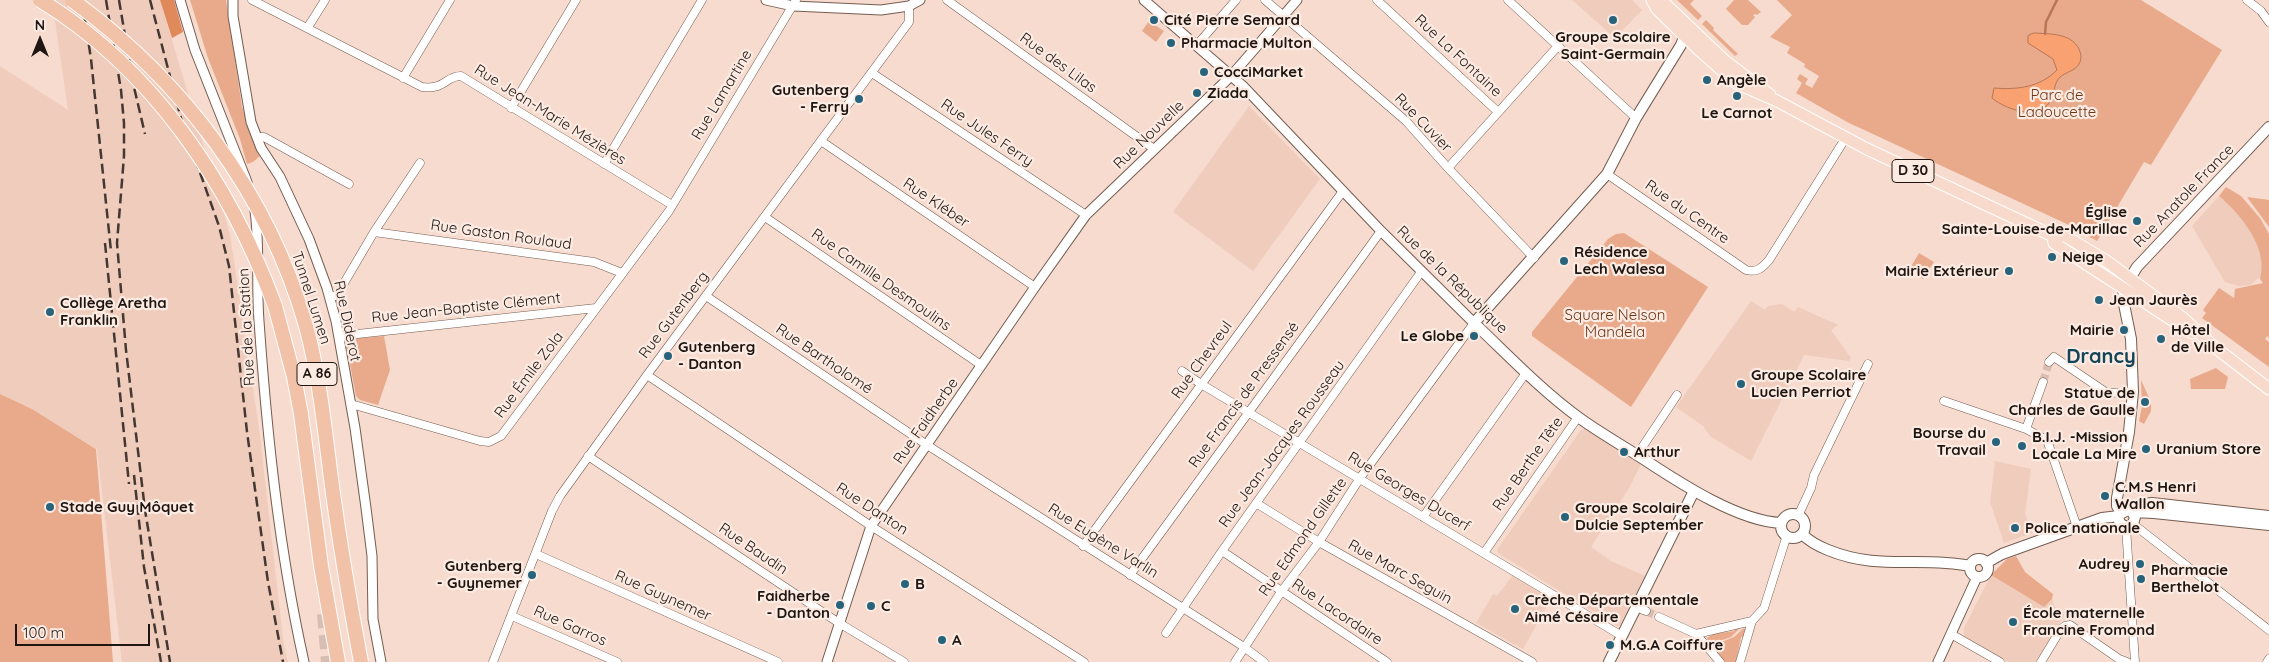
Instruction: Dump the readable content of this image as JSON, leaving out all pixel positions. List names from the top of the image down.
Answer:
{
  "streets": {
    "highway": ["Tunnel Lumen", "A 86"],
    "main road": ["D 30", "Rue Anatole France", "Rue de la République"],
    "street": [
      "Rue La Fontaine",
      "Rue des Lilas",
      "Rue Lamartine",
      "Rue Jean-Marie Mézières",
      "Rue Cuvier",
      "Rue Jules Ferry",
      "Rue Nouvelle",
      "Rue Kléber",
      "Rue du Centre",
      "Rue Gaston Roulaud",
      "Rue Camille Desmoulins",
      "Rue Jean-Baptiste Clément",
      "Rue Gutenberg",
      "Rue Diderot",
      "Rue de la Station",
      "Rue Bartholomé",
      "Rue Chevreul",
      "Rue Émile Zola",
      "Rue Francis de Pressensé",
      "Rue Faidherbe",
      "Rue Jean-Jacques Rousseau",
      "Rue Berthe Tête",
      "Rue Georges Ducerf",
      "Rue Danton",
      "Rue Edmond Gillette",
      "Rue Eugène Varlin",
      "Rue Baudin",
      "Rue Marc Seguin",
      "Rue Guynemer",
      "Rue Lacordaire",
      "Rue Garros"
    ]
  },
  "crossings": [
    ["Rue des Lilas", "Rue Nouvelle"],
    ["Rue Lamartine", "Rue Jean-Marie Mézières"],
    ["Rue Lamartine", "Rue Émile Zola"],
    ["Rue Jean-Marie Mézières", "Rue Émile Zola"],
    ["Rue Cuvier", "Rue Nouvelle"],
    ["Rue Jules Ferry", "Rue Nouvelle"],
    ["Rue Jules Ferry", "Rue Gutenberg"],
    ["Rue Jules Ferry", "Rue Faidherbe"],
    ["Rue Nouvelle", "Rue de la République"],
    ["Rue Nouvelle", "Rue Faidherbe"],
    ["D 30", "Rue Anatole France"],
    ["D 30", "Rue du Centre"],
    ["Rue Kléber", "Rue Gutenberg"],
    ["Rue Kléber", "Rue Faidherbe"],
    ["Rue Gaston Roulaud", "Rue Émile Zola"],
    ["Rue Camille Desmoulins", "Rue Gutenberg"],
    ["Rue Camille Desmoulins", "Rue Faidherbe"],
    ["Rue de la République", "Rue Chevreul"],
    ["Rue de la République", "Rue Francis de Pressensé"],
    ["Rue de la République", "Rue Jean-Jacques Rousseau"],
    ["Rue de la République", "Rue Berthe Tête"],
    ["Rue de la République", "Rue Edmond Gillette"],
    ["Rue Jean-Baptiste Clément", "Rue Diderot"],
    ["Rue Jean-Baptiste Clément", "Rue Émile Zola"],
    ["Rue Gutenberg", "Rue Bartholomé"],
    ["Rue Gutenberg", "Rue Danton"],
    ["Rue Gutenberg", "Rue Baudin"],
    ["Rue Gutenberg", "Rue Guynemer"],
    ["Rue Gutenberg", "Rue Garros"],
    ["Rue Diderot", "Rue Émile Zola"],
    ["Rue Bartholomé", "Rue Faidherbe"],
    ["Rue Bartholomé", "Rue Eugène Varlin"],
    ["Rue Chevreul", "Rue Georges Ducerf"],
    ["Rue Chevreul", "Rue Eugène Varlin"],
    ["Rue Francis de Pressensé", "Rue Georges Ducerf"],
    ["Rue Francis de Pressensé", "Rue Eugène Varlin"],
    ["Rue Faidherbe", "Rue Danton"],
    ["Rue Faidherbe", "Rue Eugène Varlin"],
    ["Rue Faidherbe", "Rue Baudin"],
    ["Rue Jean-Jacques Rousseau", "Rue Georges Ducerf"],
    ["Rue Jean-Jacques Rousseau", "Rue Eugène Varlin"],
    ["Rue Jean-Jacques Rousseau", "Rue Marc Seguin"],
    ["Rue Jean-Jacques Rousseau", "Rue Lacordaire"],
    ["Rue Berthe Tête", "Rue Georges Ducerf"],
    ["Rue Georges Ducerf", "Rue Edmond Gillette"],
    ["Rue Edmond Gillette", "Rue Eugène Varlin"],
    ["Rue Edmond Gillette", "Rue Marc Seguin"],
    ["Rue Edmond Gillette", "Rue Lacordaire"]
  ],
  "districts": ["Drancy"],
  "parks": ["Parc de Ladoucette", "Square Nelson Mandela"],
  "places": [
    "Cité Pierre Semard",
    "Groupe Scolaire Saint-Germain",
    "Pharmacie Multon",
    "CocciMarket",
    "Angèle",
    "Ziada",
    "Le Carnot",
    "Gutenberg - Ferry",
    "Église Sainte-Louise-de-Marillac",
    "Neige",
    "Résidence Lech Walesa",
    "Mairie Extérieur",
    "Jean Jaurès",
    "Collège Aretha Franklin",
    "Mairie",
    "Le Globe",
    "Hôtel de Ville",
    "Gutenberg - Danton",
    "Groupe Scolaire Lucien Perriot",
    "Statue de Charles de Gaulle",
    "Bourse du Travail",
    "B.I.J. -Mission Locale La Mire",
    "Uranium Store",
    "Arthur",
    "C.M.S Henri Wallon",
    "Stade Guy Môquet",
    "Groupe Scolaire Dulcie September",
    "Police nationale",
    "Audrey",
    "Gutenberg - Guynemer",
    "Pharmacie Berthelot",
    "B",
    "Faidherbe - Danton",
    "C",
    "Crèche Départementale Aimé Césaire",
    "École maternelle Francine Fromond",
    "A",
    "M.G.A Coiffure"
  ],
  "scale_bar": "100 m",
  "north": "top"
}
